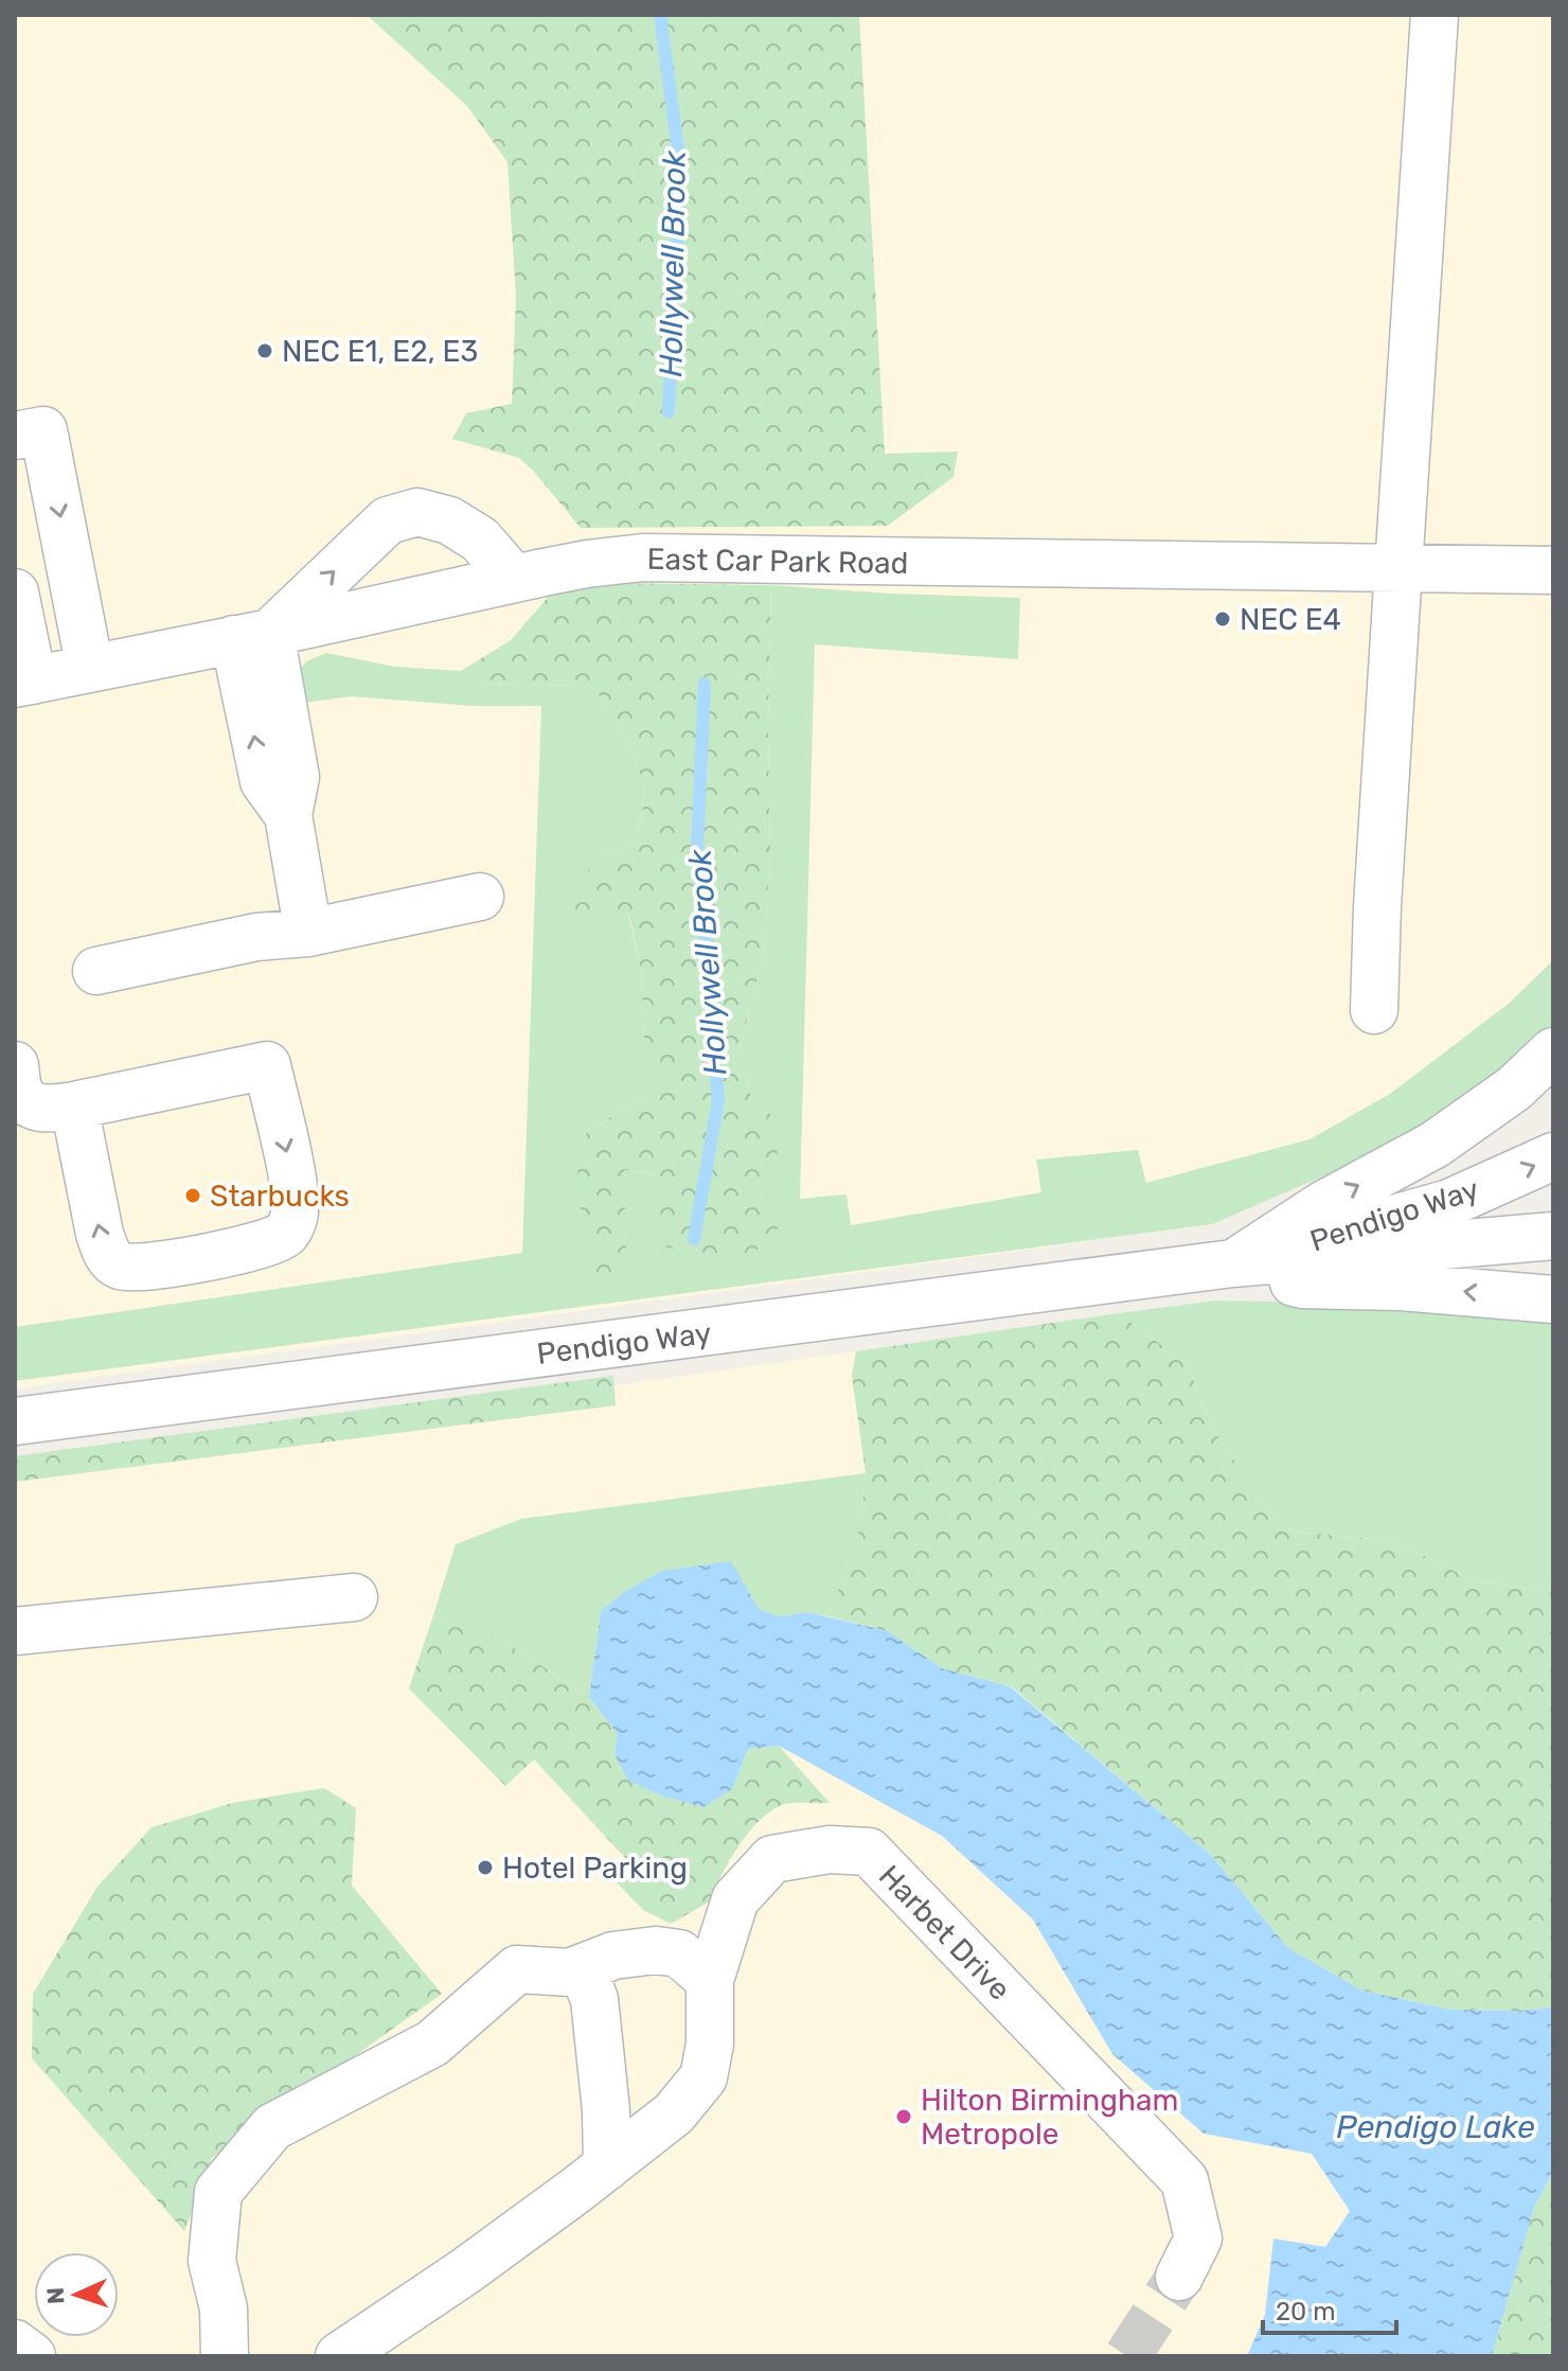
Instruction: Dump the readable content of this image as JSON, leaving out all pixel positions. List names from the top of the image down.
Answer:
{
  "streets": {
    "street": ["East Car Park Road", "Pendigo Way", "Harbet Drive"]
  },
  "water": ["Hollywell Brook", "Pendigo Lake"],
  "places": [
    "NEC E1, E2, E3",
    "NEC E4",
    "Starbucks",
    "Hotel Parking",
    "Hilton Birmingham Metropole"
  ],
  "scale_bar": "20 m",
  "north": "left"
}
